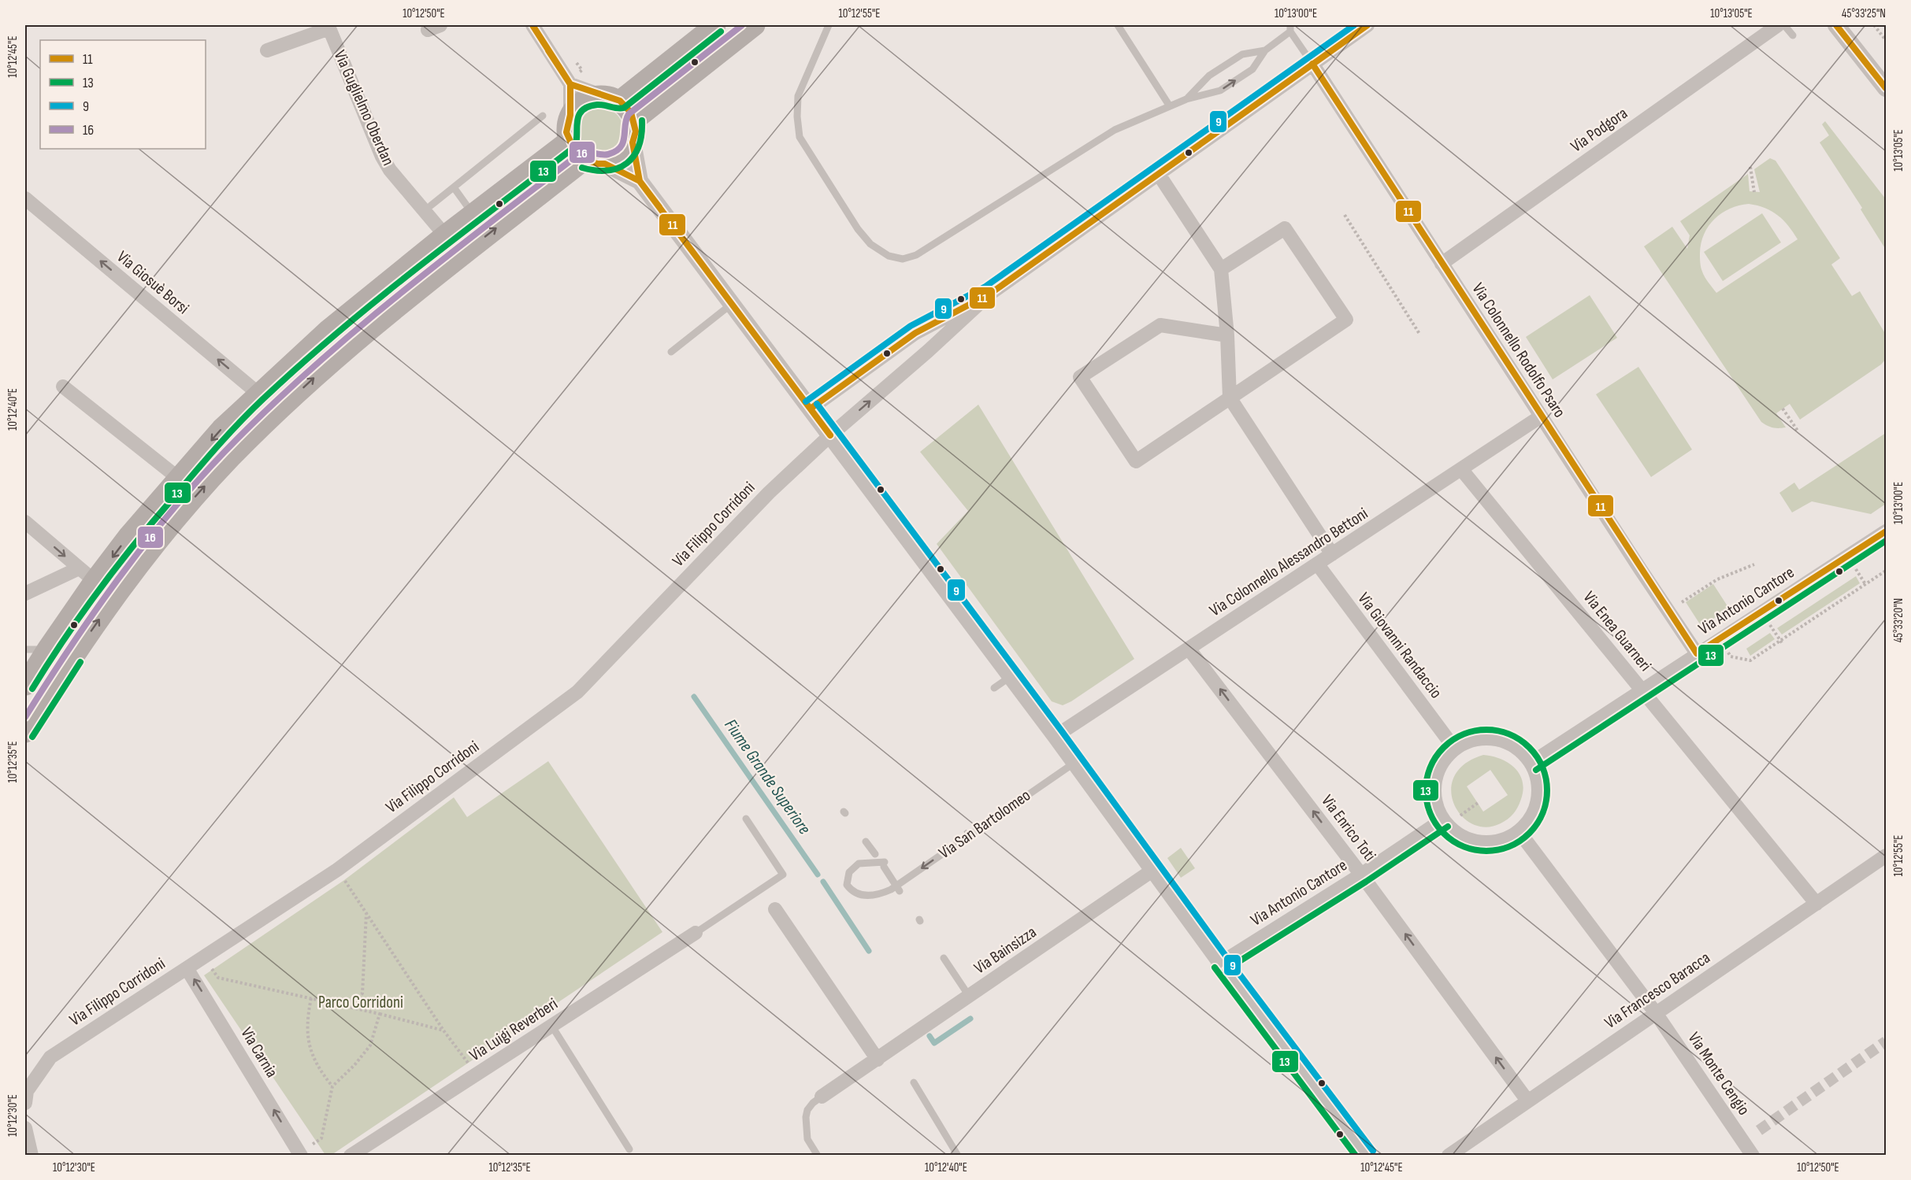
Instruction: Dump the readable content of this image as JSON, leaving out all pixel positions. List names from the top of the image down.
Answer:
{
  "streets": {
    "street": [
      "Via Guglielmo Oberdan",
      "Via Podgora",
      "Via Giosuè Borsi",
      "Via Colonnello Rodolfo Psaro",
      "Via Filippo Corridoni",
      "Via Colonnello Alessandro Bettoni",
      "Via Antonio Cantore",
      "Via Enea Guarneri",
      "Via Giovanni Randaccio",
      "Via Enrico Toti",
      "Via Bainsizza",
      "Via Francesco Baracca",
      "Via Luigi Reverberi",
      "Via Carnia",
      "Via Monte Cengio"
    ],
    "lane": ["Via San Bartolomeo"]
  },
  "crossings": [
    ["Via Podgora", "Via Colonnello Rodolfo Psaro"],
    ["Via Colonnello Rodolfo Psaro", "Via Colonnello Alessandro Bettoni"],
    ["Via Colonnello Rodolfo Psaro", "Via Antonio Cantore"],
    ["Via Filippo Corridoni", "Via Carnia"],
    ["Via Colonnello Alessandro Bettoni", "Via Enea Guarneri"],
    ["Via Colonnello Alessandro Bettoni", "Via Giovanni Randaccio"],
    ["Via Colonnello Alessandro Bettoni", "Via Enrico Toti"],
    ["Via Antonio Cantore", "Via Enea Guarneri"],
    ["Via Antonio Cantore", "Via Giovanni Randaccio"],
    ["Via Antonio Cantore", "Via Enrico Toti"],
    ["Via Enea Guarneri", "Via Francesco Baracca"],
    ["Via Enrico Toti", "Via Francesco Baracca"],
    ["Via Francesco Baracca", "Via Monte Cengio"]
  ],
  "one_way": ["Via San Bartolomeo", "Via Enrico Toti", "Via Carnia"],
  "water": ["Fiume Grande Superiore"],
  "parks": ["Parco Corridoni"],
  "lines": [
    "transit line 11",
    "transit line 9",
    "transit line 16",
    "transit line 13"
  ],
  "legend": [
    "11",
    "13",
    "9",
    "16"
  ],
  "coordinates": [
    "10°12'50\"E",
    "10°12'55\"E",
    "10°13'00\"E",
    "10°13'05\"E",
    "45°33'25\"N",
    "10°12'45\"E",
    "10°12'40\"E",
    "45°33'20\"N",
    "10°12'35\"E",
    "10°12'30\"E"
  ]
}
